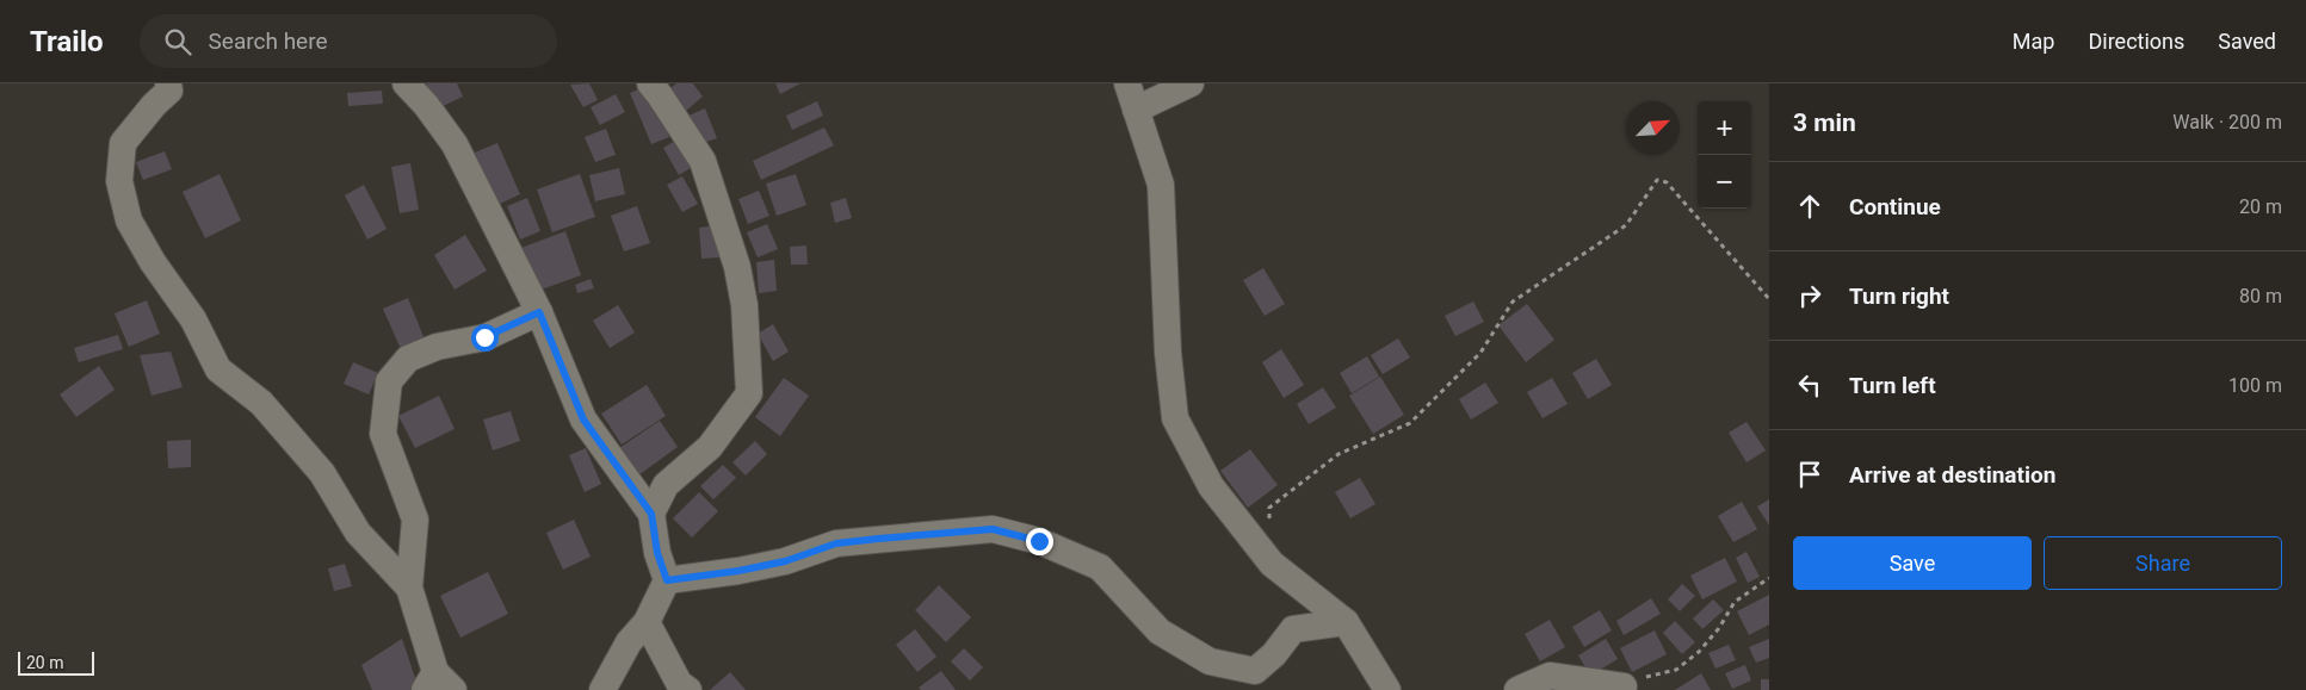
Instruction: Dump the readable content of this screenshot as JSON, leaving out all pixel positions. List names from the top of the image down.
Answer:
{
  "scale_bar": "20 m",
  "north": "top right",
  "page": {
    "header": "Trailo",
    "search": "Search here",
    "nav": ["Map", "Directions", "Saved"],
    "heading": ["3 min", "Walk · 200 m"],
    "map_buttons": ["+", "−"],
    "list": [
      ["Continue", "20 m"],
      ["Turn right", "80 m"],
      ["Turn left", "100 m"],
      "Arrive at destination"
    ],
    "buttons": ["Save", "Share"],
    "scale": "20 m"
  }
}
